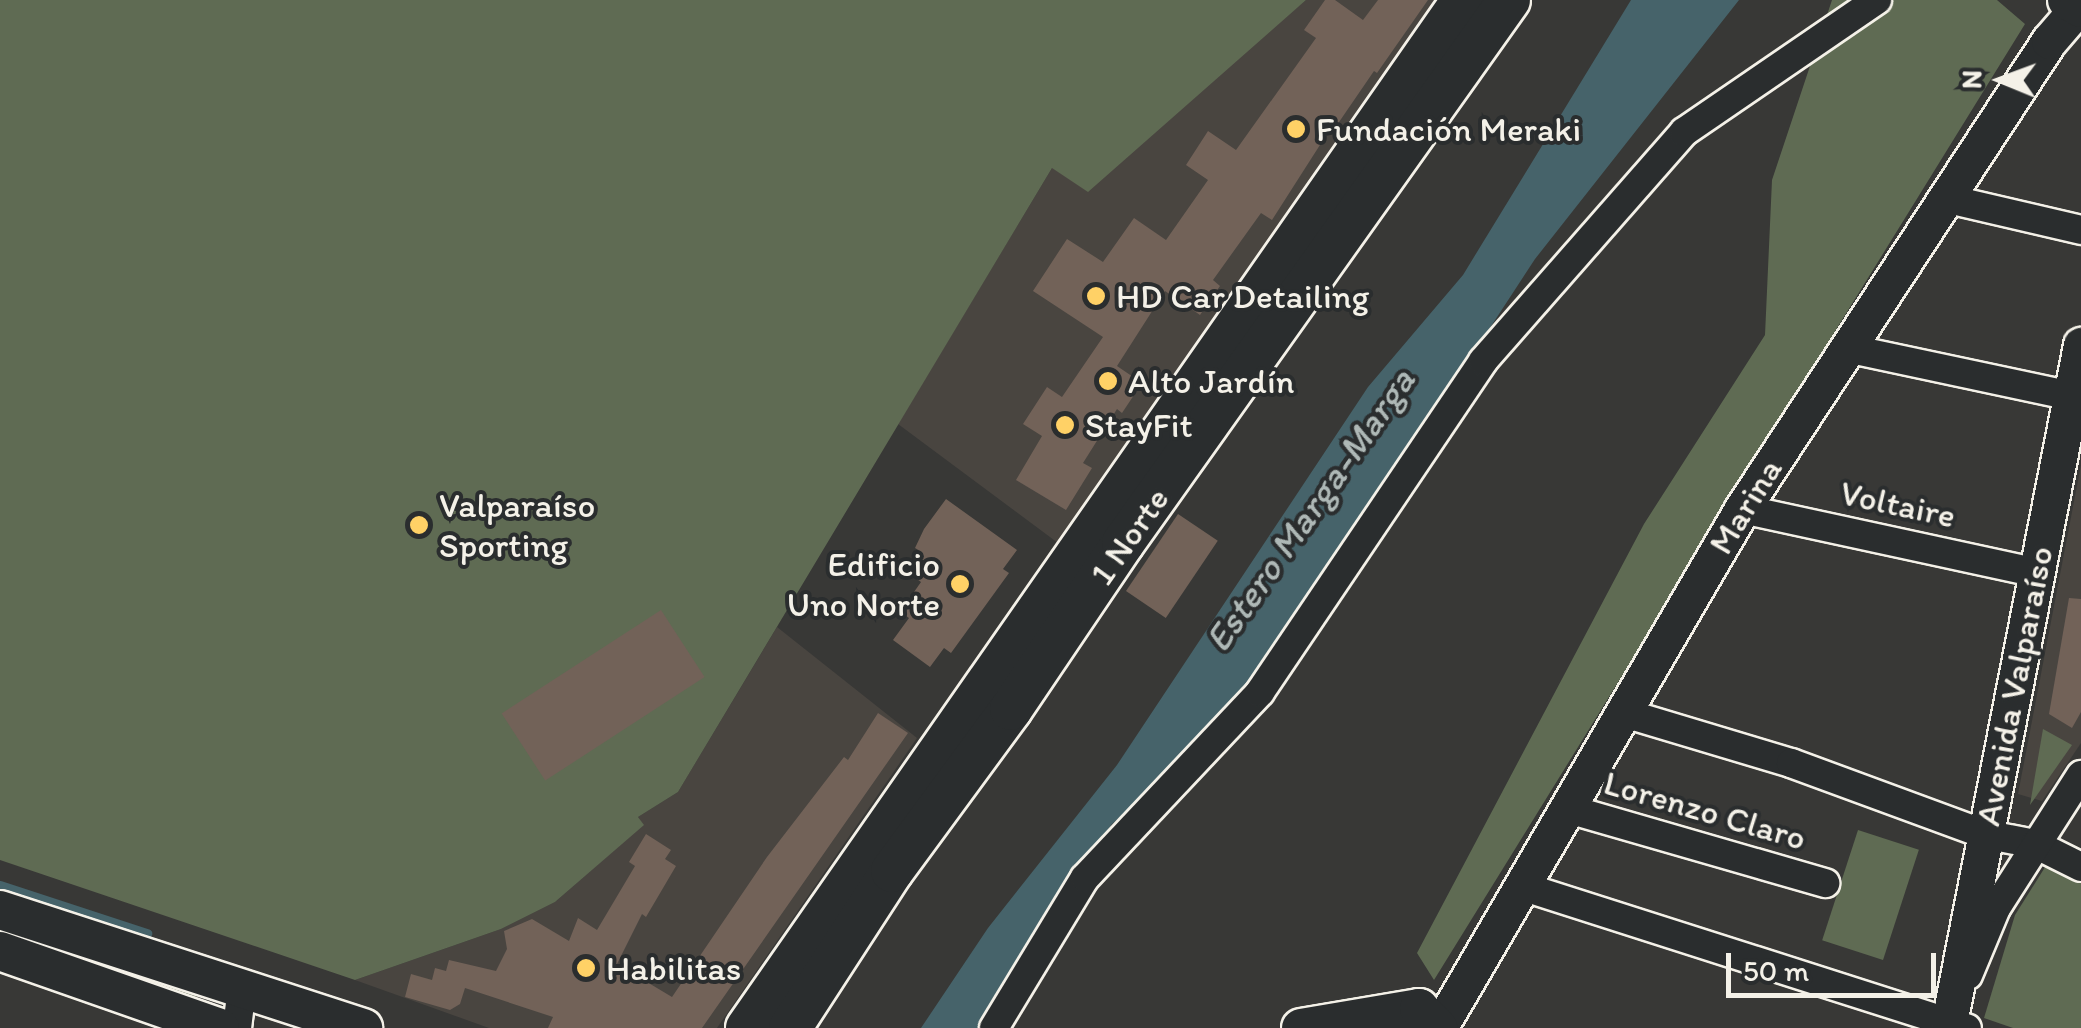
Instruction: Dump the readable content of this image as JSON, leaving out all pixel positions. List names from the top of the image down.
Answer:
{
  "streets": {
    "main road": ["1 Norte"],
    "street": [
      "Voltaire",
      "Marina",
      "Avenida Valparaíso",
      "Lorenzo Claro"
    ]
  },
  "crossings": [
    ["Voltaire", "Marina"],
    ["Voltaire", "Avenida Valparaíso"],
    ["Marina", "Lorenzo Claro"]
  ],
  "water": ["Estero Marga-Marga"],
  "places": [
    "Fundación Meraki",
    "HD Car Detailing",
    "Alto Jardín",
    "StayFit",
    "Valparaíso Sporting",
    "Edificio Uno Norte",
    "Habilitas"
  ],
  "scale_bar": "50 m",
  "north": "left"
}
